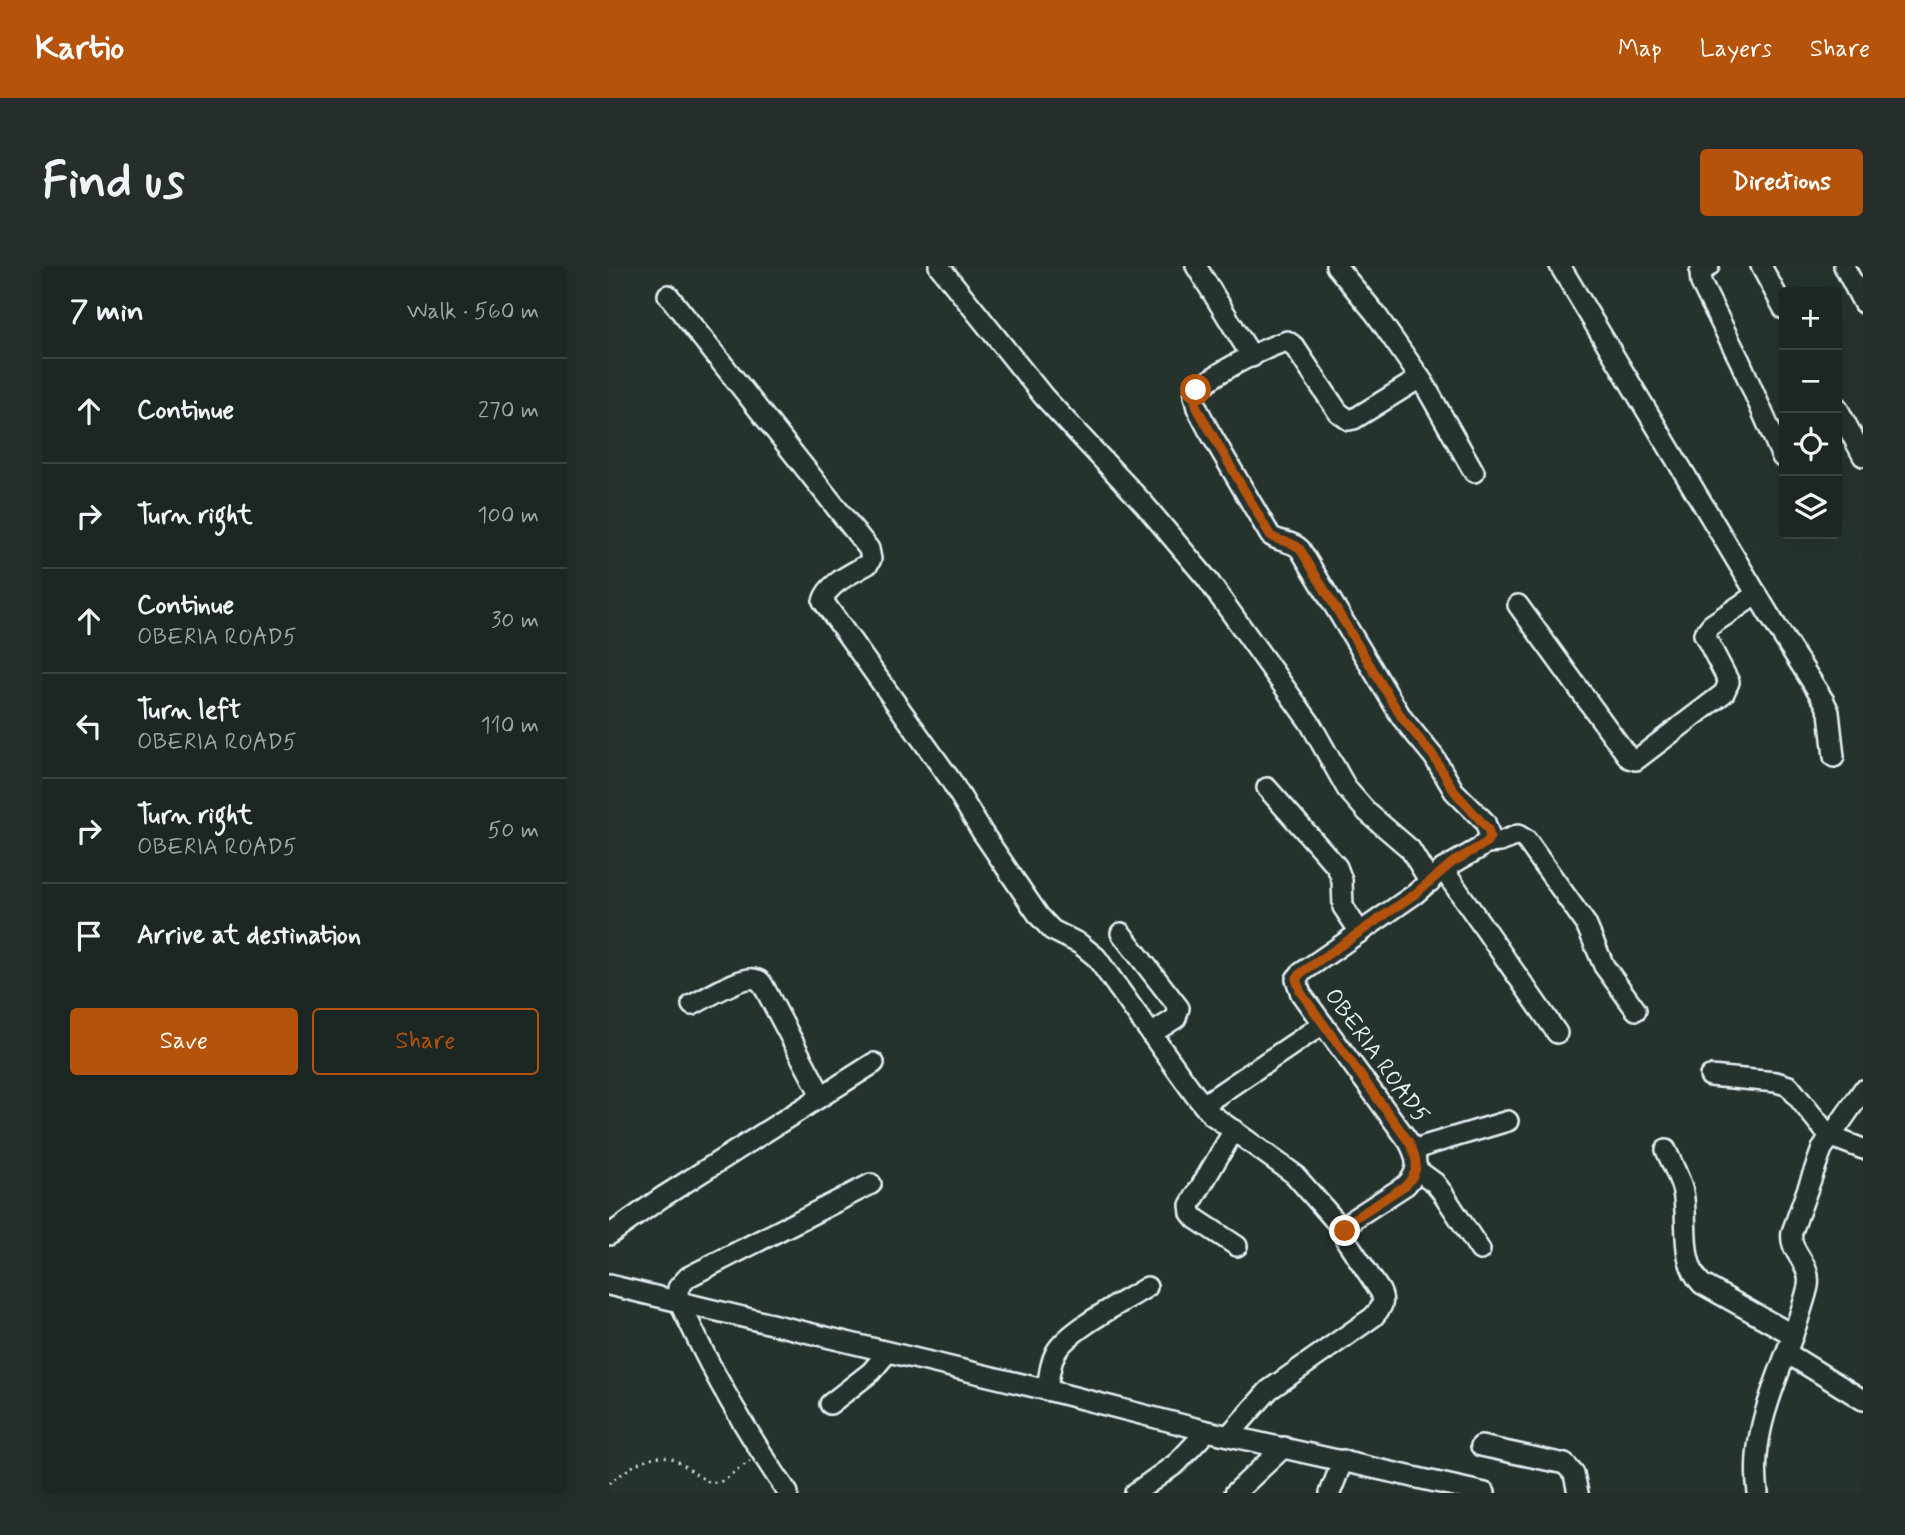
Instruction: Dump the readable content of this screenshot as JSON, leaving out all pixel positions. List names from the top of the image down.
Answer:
{
  "streets": {
    "street": ["OBERIA ROAD5"]
  },
  "page": {
    "header": "Kartio",
    "nav": ["Map", "Layers", "Share"],
    "buttons": [
      "Directions",
      ["Save", "Share"]
    ],
    "title": "Find us",
    "heading": ["7 min", "Walk · 560 m"],
    "map_buttons": ["+", "−"],
    "list": [
      ["Continue", "270 m"],
      ["Turn right", "100 m"],
      ["Continue", "OBERIA ROAD5", "30 m"],
      ["Turn left", "OBERIA ROAD5", "110 m"],
      ["Turn right", "OBERIA ROAD5", "50 m"],
      "Arrive at destination"
    ]
  }
}
